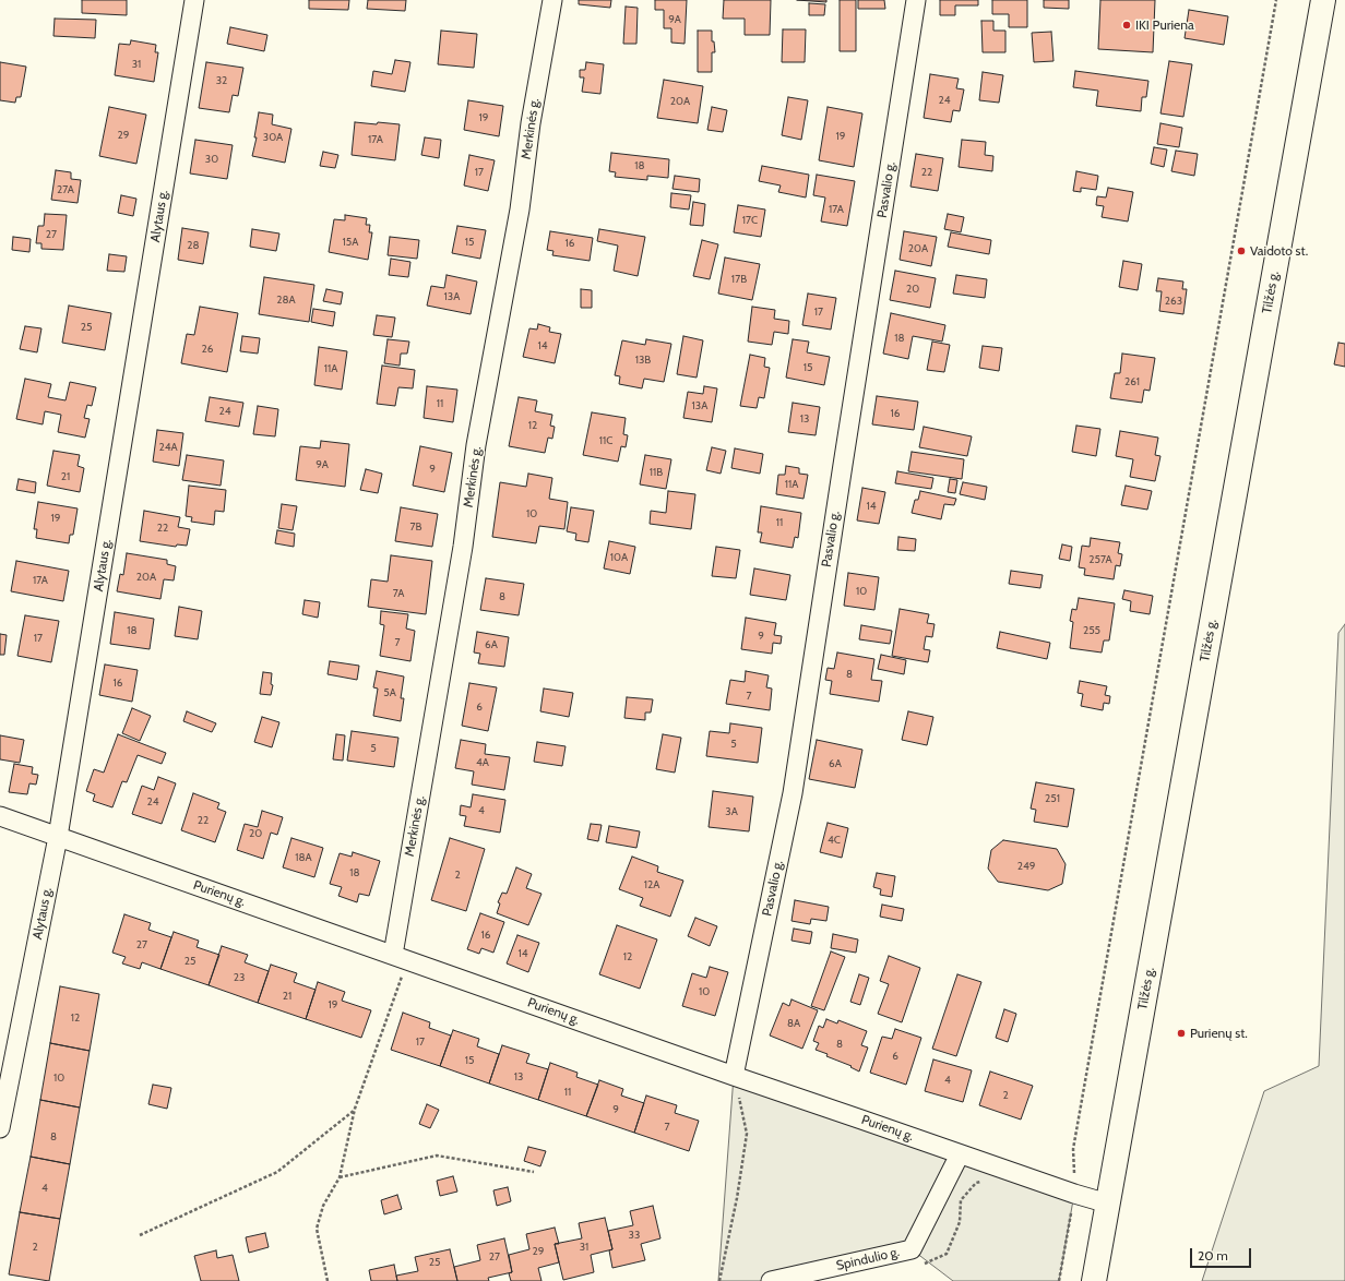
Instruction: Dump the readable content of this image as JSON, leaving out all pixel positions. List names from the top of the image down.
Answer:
{
  "streets": {
    "highway": ["Tilžės g."],
    "street": [
      "Merkinės g.",
      "Pasvalio g.",
      "Alytaus g.",
      "Purienų g.",
      "Spindulio g."
    ]
  },
  "crossings": [
    ["Merkinės g.", "Purienų g."],
    ["Pasvalio g.", "Purienų g."],
    ["Alytaus g.", "Purienų g."],
    ["Tilžės g.", "Purienų g."],
    ["Purienų g.", "Spindulio g."]
  ],
  "places": ["IKI Puriena", "Vaidoto st.", "Purienų st."],
  "house_numbers": [
    "9A",
    "31",
    "32",
    "24",
    "20A",
    "19",
    "29",
    "19",
    "30A",
    "17A",
    "30",
    "18",
    "17",
    "22",
    "27A",
    "17A",
    "17C",
    "27",
    "15A",
    "15",
    "16",
    "28",
    "20A",
    "17B",
    "20",
    "13A",
    "28A",
    "263",
    "17",
    "25",
    "18",
    "14",
    "26",
    "13B",
    "15",
    "11A",
    "261",
    "11",
    "13A",
    "24",
    "16",
    "13",
    "12",
    "11C",
    "24A",
    "9A",
    "9",
    "11B",
    "21",
    "11A",
    "14",
    "10",
    "19",
    "11",
    "7B",
    "22",
    "10A",
    "257A",
    "20A",
    "17A",
    "10",
    "7A",
    "8",
    "18",
    "255",
    "9",
    "17",
    "7",
    "6A",
    "8",
    "16",
    "5A",
    "7",
    "6",
    "5",
    "5",
    "4A",
    "6A",
    "251",
    "24",
    "4",
    "3A",
    "22",
    "20",
    "4C",
    "18A",
    "249",
    "18",
    "2",
    "12A",
    "16",
    "27",
    "14",
    "12",
    "25",
    "23",
    "10",
    "21",
    "19",
    "12",
    "8A",
    "17",
    "8",
    "6",
    "15",
    "13",
    "10",
    "4",
    "11",
    "2",
    "9",
    "7",
    "8",
    "4",
    "33",
    "2",
    "31",
    "29",
    "27",
    "25"
  ],
  "scale_bar": "20 m"
}
